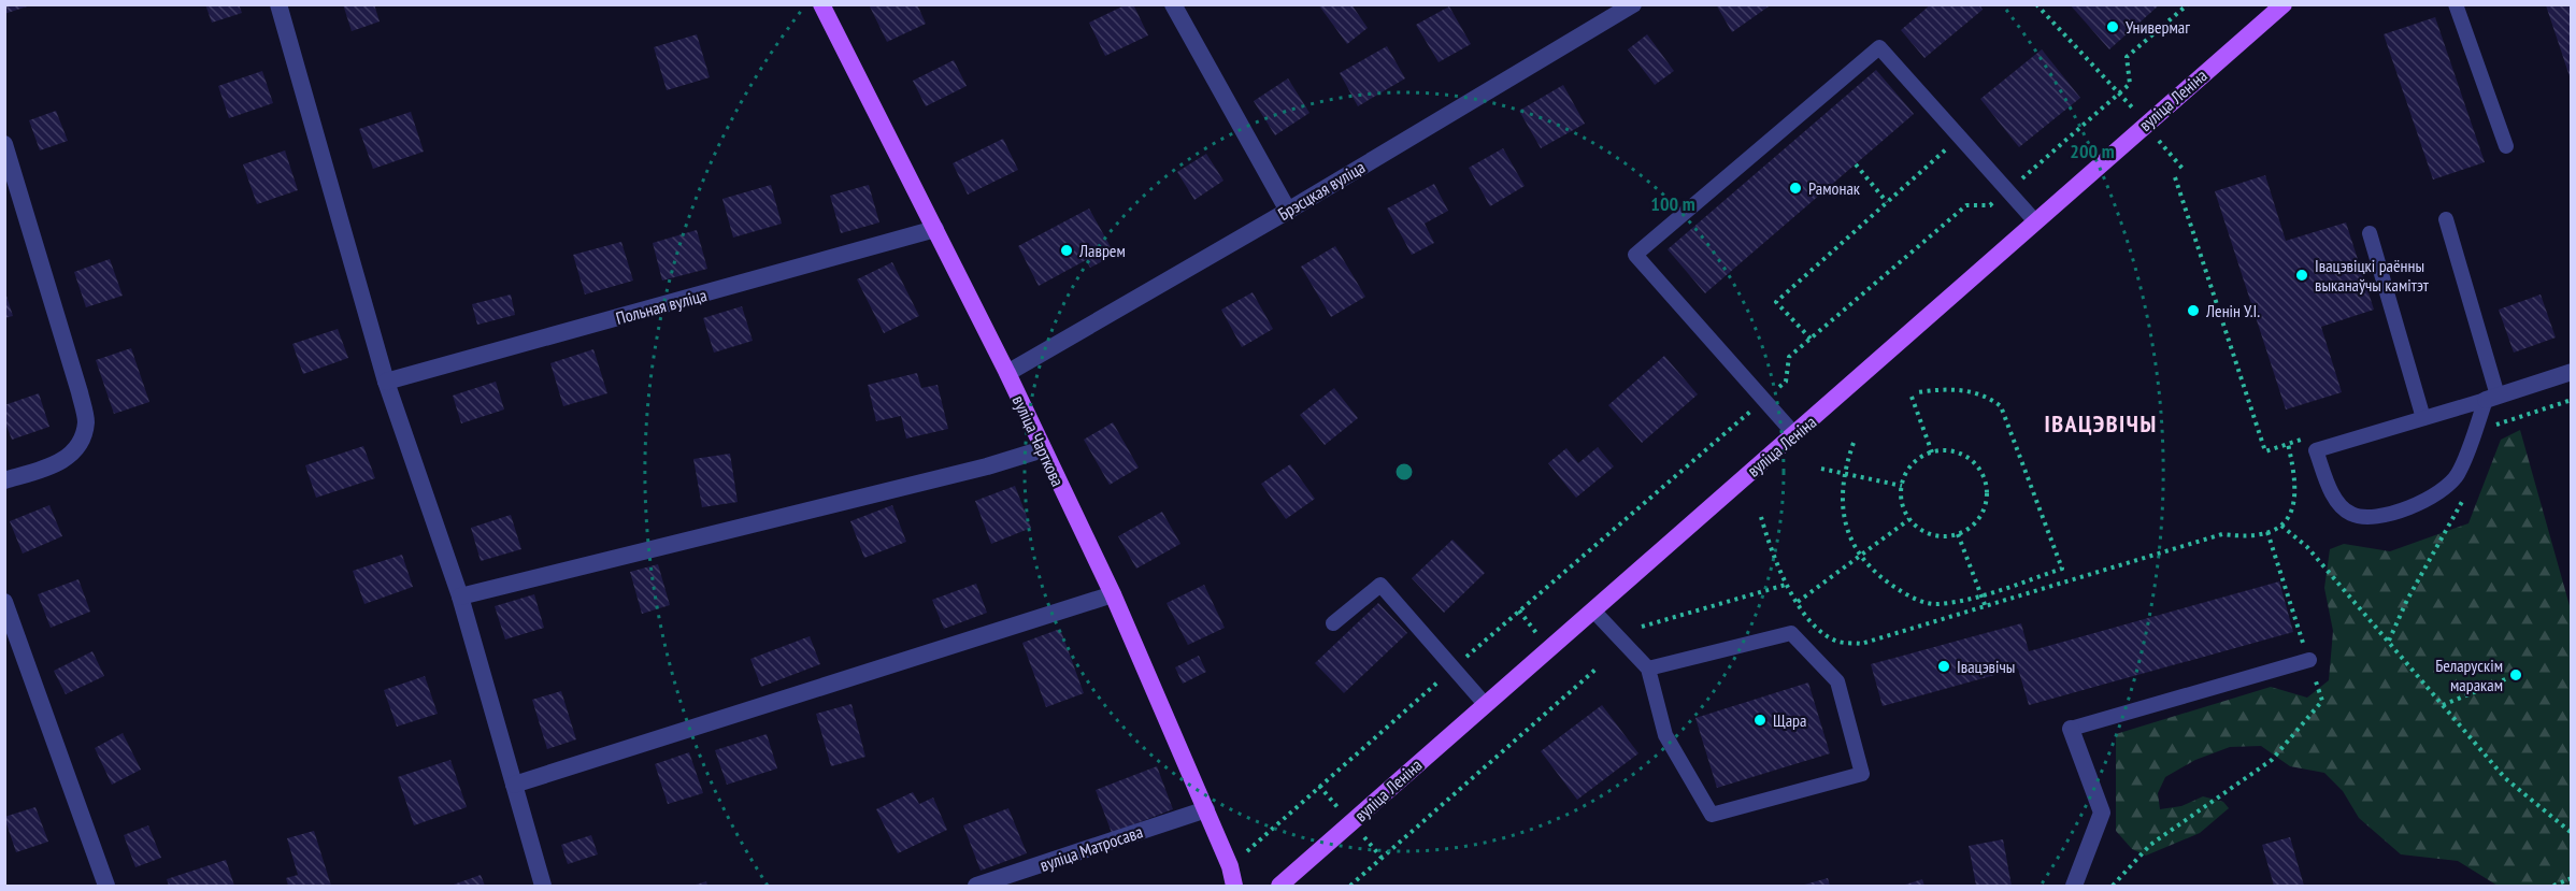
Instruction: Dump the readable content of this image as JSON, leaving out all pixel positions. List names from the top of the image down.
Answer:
{
  "streets": {
    "main road": ["вуліца Леніна", "вуліца Чарткова"],
    "street": ["Брэсцкая вуліца", "Польная вуліца", "вуліца Матросава"]
  },
  "crossings": [
    ["Брэсцкая вуліца", "вуліца Чарткова"],
    ["Польная вуліца", "вуліца Чарткова"],
    ["вуліца Чарткова", "вуліца Матросава"]
  ],
  "districts": ["ІВАЦЭВІЧЫ"],
  "places": [
    "Универмаг",
    "Рамонак",
    "Лаврем",
    "Івацэвіцкі раённы выканаўчы камітэт",
    "Ленін У.І.",
    "Івацэвічы",
    "Беларускім маракам",
    "Щара"
  ],
  "rings": ["200 m", "100 m"]
}
